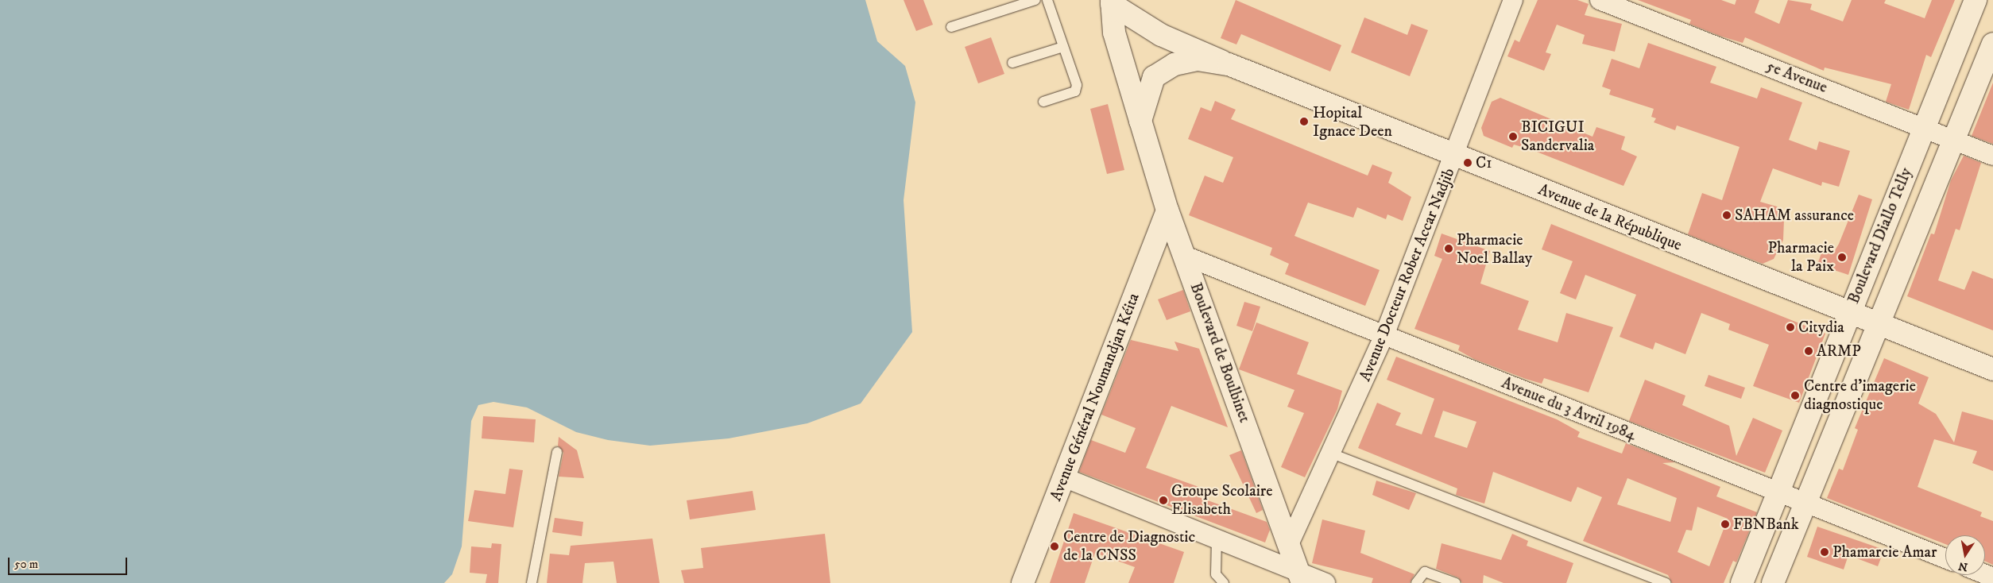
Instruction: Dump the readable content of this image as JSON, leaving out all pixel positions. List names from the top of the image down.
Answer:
{
  "streets": {
    "main road": [
      "Avenue de la République",
      "Boulevard Diallo Telly",
      "Boulevard de Boulbinet",
      "Avenue Général Noumandjan Kéita"
    ],
    "street": ["5e Avenue", "Avenue Docteur Rober Accar Nadjib", "Avenue du 3 Avril 1984"]
  },
  "crossings": [
    ["5e Avenue", "Boulevard Diallo Telly"],
    ["Avenue de la République", "Boulevard Diallo Telly"],
    ["Avenue de la République", "Avenue Docteur Rober Accar Nadjib"],
    ["Avenue de la République", "Boulevard de Boulbinet"],
    ["Boulevard Diallo Telly", "Avenue du 3 Avril 1984"],
    ["Avenue Docteur Rober Accar Nadjib", "Boulevard de Boulbinet"],
    ["Avenue Docteur Rober Accar Nadjib", "Avenue du 3 Avril 1984"],
    ["Boulevard de Boulbinet", "Avenue Général Noumandjan Kéita"],
    ["Boulevard de Boulbinet", "Avenue du 3 Avril 1984"]
  ],
  "places": [
    "Hopital Ignace Deen",
    "BICIGUI Sandervalia",
    "C1",
    "SAHAM assurance",
    "Pharmacie Noel Ballay",
    "Pharmacie la Paix",
    "Citydia",
    "ARMP",
    "Centre d'imagerie diagnostique",
    "Groupe Scolaire Elisabeth",
    "FBNBank",
    "Centre de Diagnostic de la CNSS",
    "Phamarcie Amar"
  ],
  "scale_bar": "50 m",
  "north": "bottom"
}
